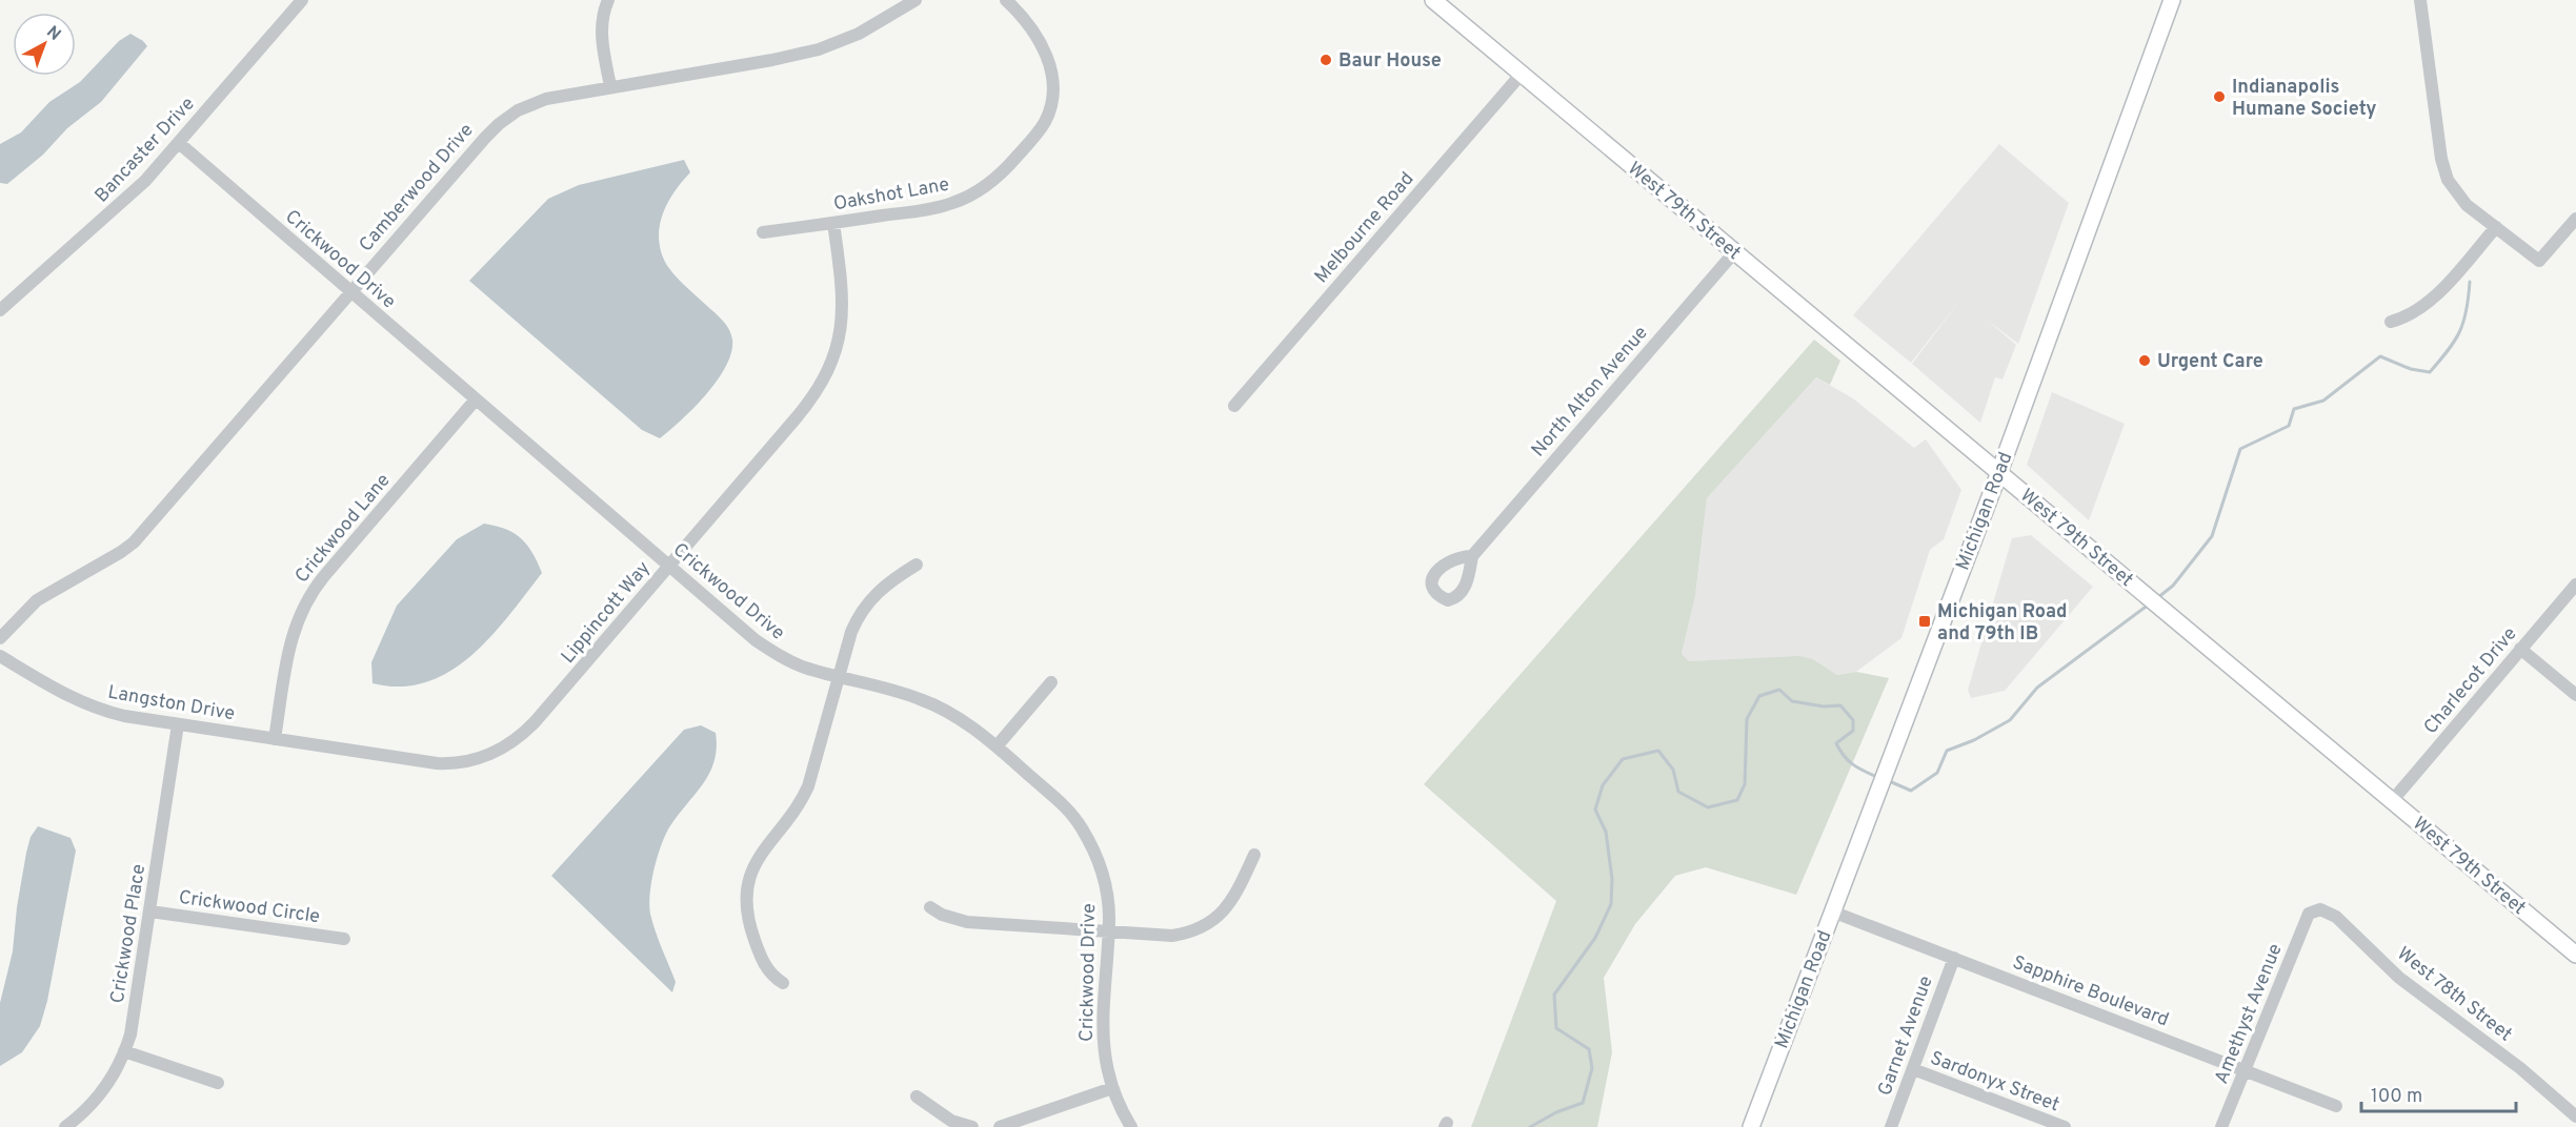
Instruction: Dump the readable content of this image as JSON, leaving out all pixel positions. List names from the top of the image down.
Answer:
{
  "streets": {
    "main road": ["West 79th Street", "Michigan Road"],
    "street": [
      "Bancaster Drive",
      "Camberwood Drive",
      "Oakshot Lane",
      "Melbourne Road",
      "Crickwood Drive",
      "North Alton Avenue",
      "Crickwood Lane",
      "Lippincott Way",
      "Charlecot Drive",
      "Langston Drive",
      "Crickwood Circle",
      "Crickwood Place",
      "Sapphire Boulevard",
      "West 78th Street",
      "Amethyst Avenue",
      "Garnet Avenue",
      "Sardonyx Street"
    ]
  },
  "crossings": [
    ["Bancaster Drive", "Crickwood Drive"],
    ["Camberwood Drive", "Crickwood Drive"],
    ["Oakshot Lane", "Lippincott Way"],
    ["West 79th Street", "Melbourne Road"],
    ["West 79th Street", "North Alton Avenue"],
    ["West 79th Street", "Michigan Road"],
    ["West 79th Street", "Charlecot Drive"],
    ["Crickwood Drive", "Crickwood Lane"],
    ["Crickwood Drive", "Lippincott Way"],
    ["Michigan Road", "Sapphire Boulevard"],
    ["Crickwood Lane", "Lippincott Way"],
    ["Crickwood Lane", "Langston Drive"],
    ["Lippincott Way", "Langston Drive"],
    ["Langston Drive", "Crickwood Place"],
    ["Crickwood Circle", "Crickwood Place"],
    ["Sapphire Boulevard", "Amethyst Avenue"],
    ["Sapphire Boulevard", "Garnet Avenue"],
    ["West 78th Street", "Amethyst Avenue"],
    ["Garnet Avenue", "Sardonyx Street"]
  ],
  "places": {
    "other": ["Baur House", "Indianapolis Humane Society", "Urgent Care"],
    "transit": ["Michigan Road and 79th IB"]
  },
  "scale_bar": "100 m",
  "north": "top right"
}
